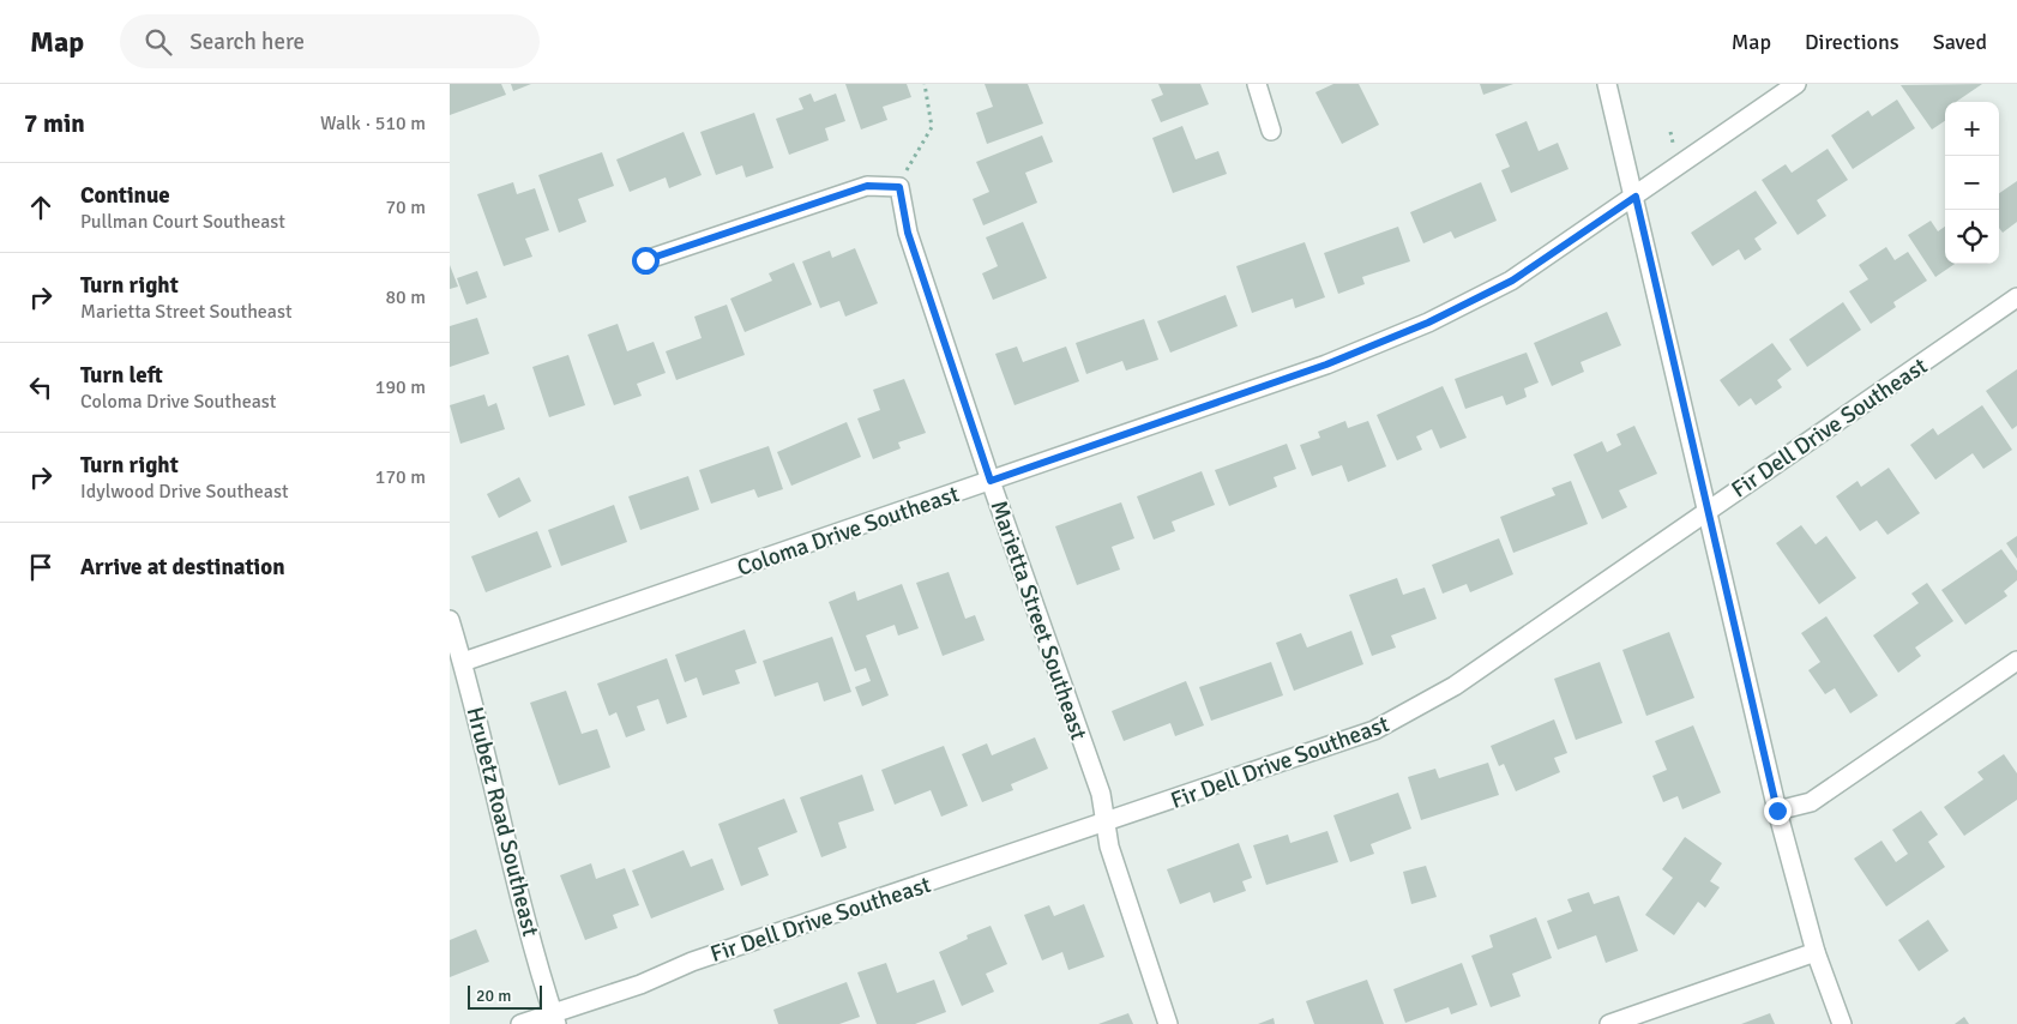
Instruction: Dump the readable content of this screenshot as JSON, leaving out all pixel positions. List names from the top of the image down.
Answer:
{
  "streets": {
    "street": [
      "Fir Dell Drive Southeast",
      "Coloma Drive Southeast",
      "Marietta Street Southeast",
      "Hrubetz Road Southeast"
    ]
  },
  "crossings": [
    ["Fir Dell Drive Southeast", "Marietta Street Southeast"],
    ["Fir Dell Drive Southeast", "Hrubetz Road Southeast"],
    ["Coloma Drive Southeast", "Marietta Street Southeast"],
    ["Coloma Drive Southeast", "Hrubetz Road Southeast"]
  ],
  "scale_bar": "20 m",
  "page": {
    "header": "Map",
    "search": "Search here",
    "nav": ["Map", "Directions", "Saved"],
    "heading": ["7 min", "Walk · 510 m"],
    "map_buttons": ["+", "−"],
    "list": [
      ["Continue", "Pullman Court Southeast", "70 m"],
      ["Turn right", "Marietta Street Southeast", "80 m"],
      ["Turn left", "Coloma Drive Southeast", "190 m"],
      ["Turn right", "Idylwood Drive Southeast", "170 m"],
      "Arrive at destination"
    ],
    "scale": "20 m"
  }
}
